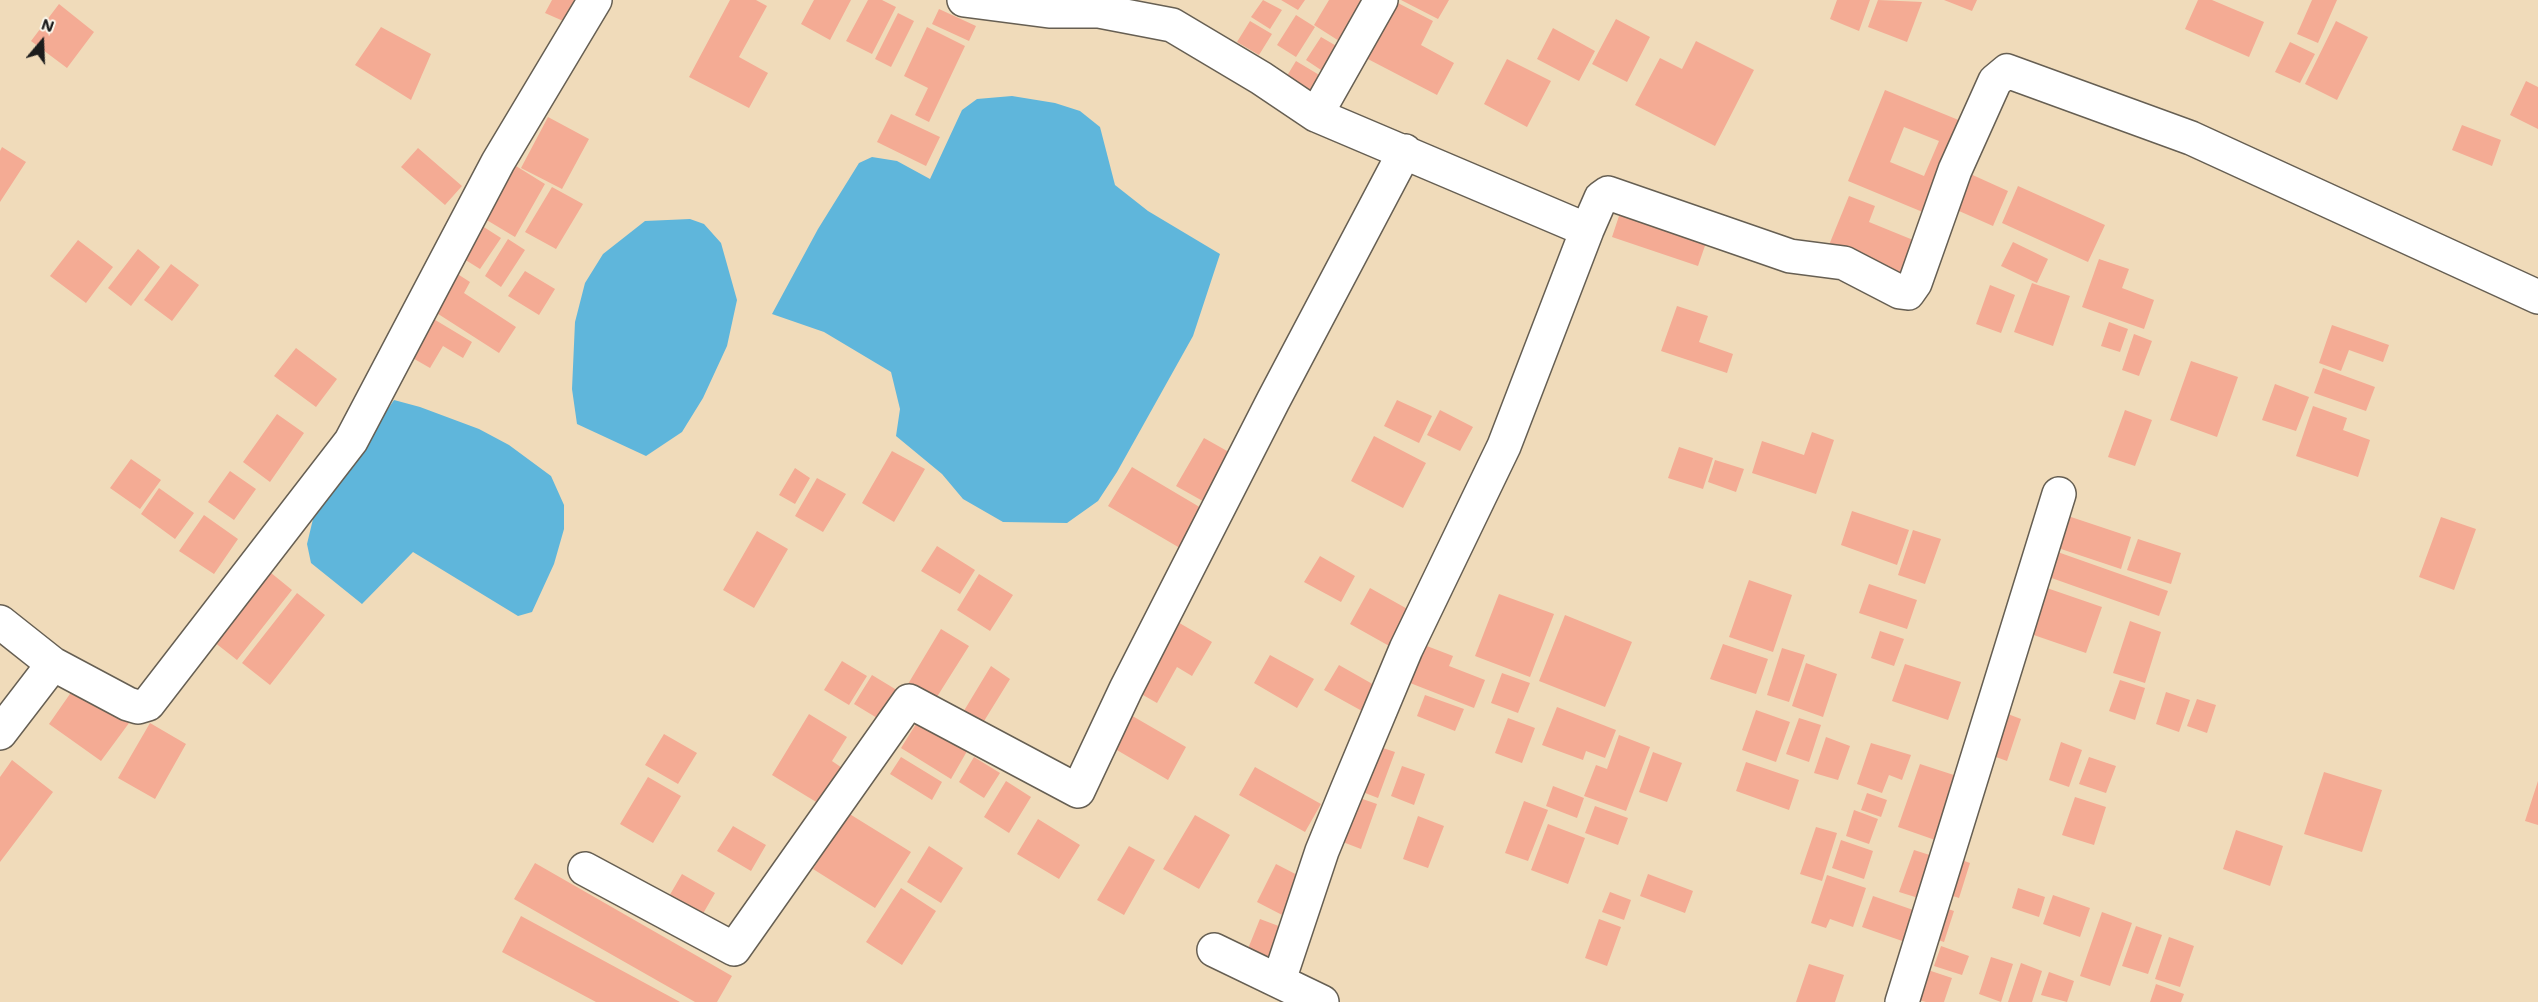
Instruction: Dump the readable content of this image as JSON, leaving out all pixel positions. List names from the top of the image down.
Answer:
{
  "north": "top"
}
